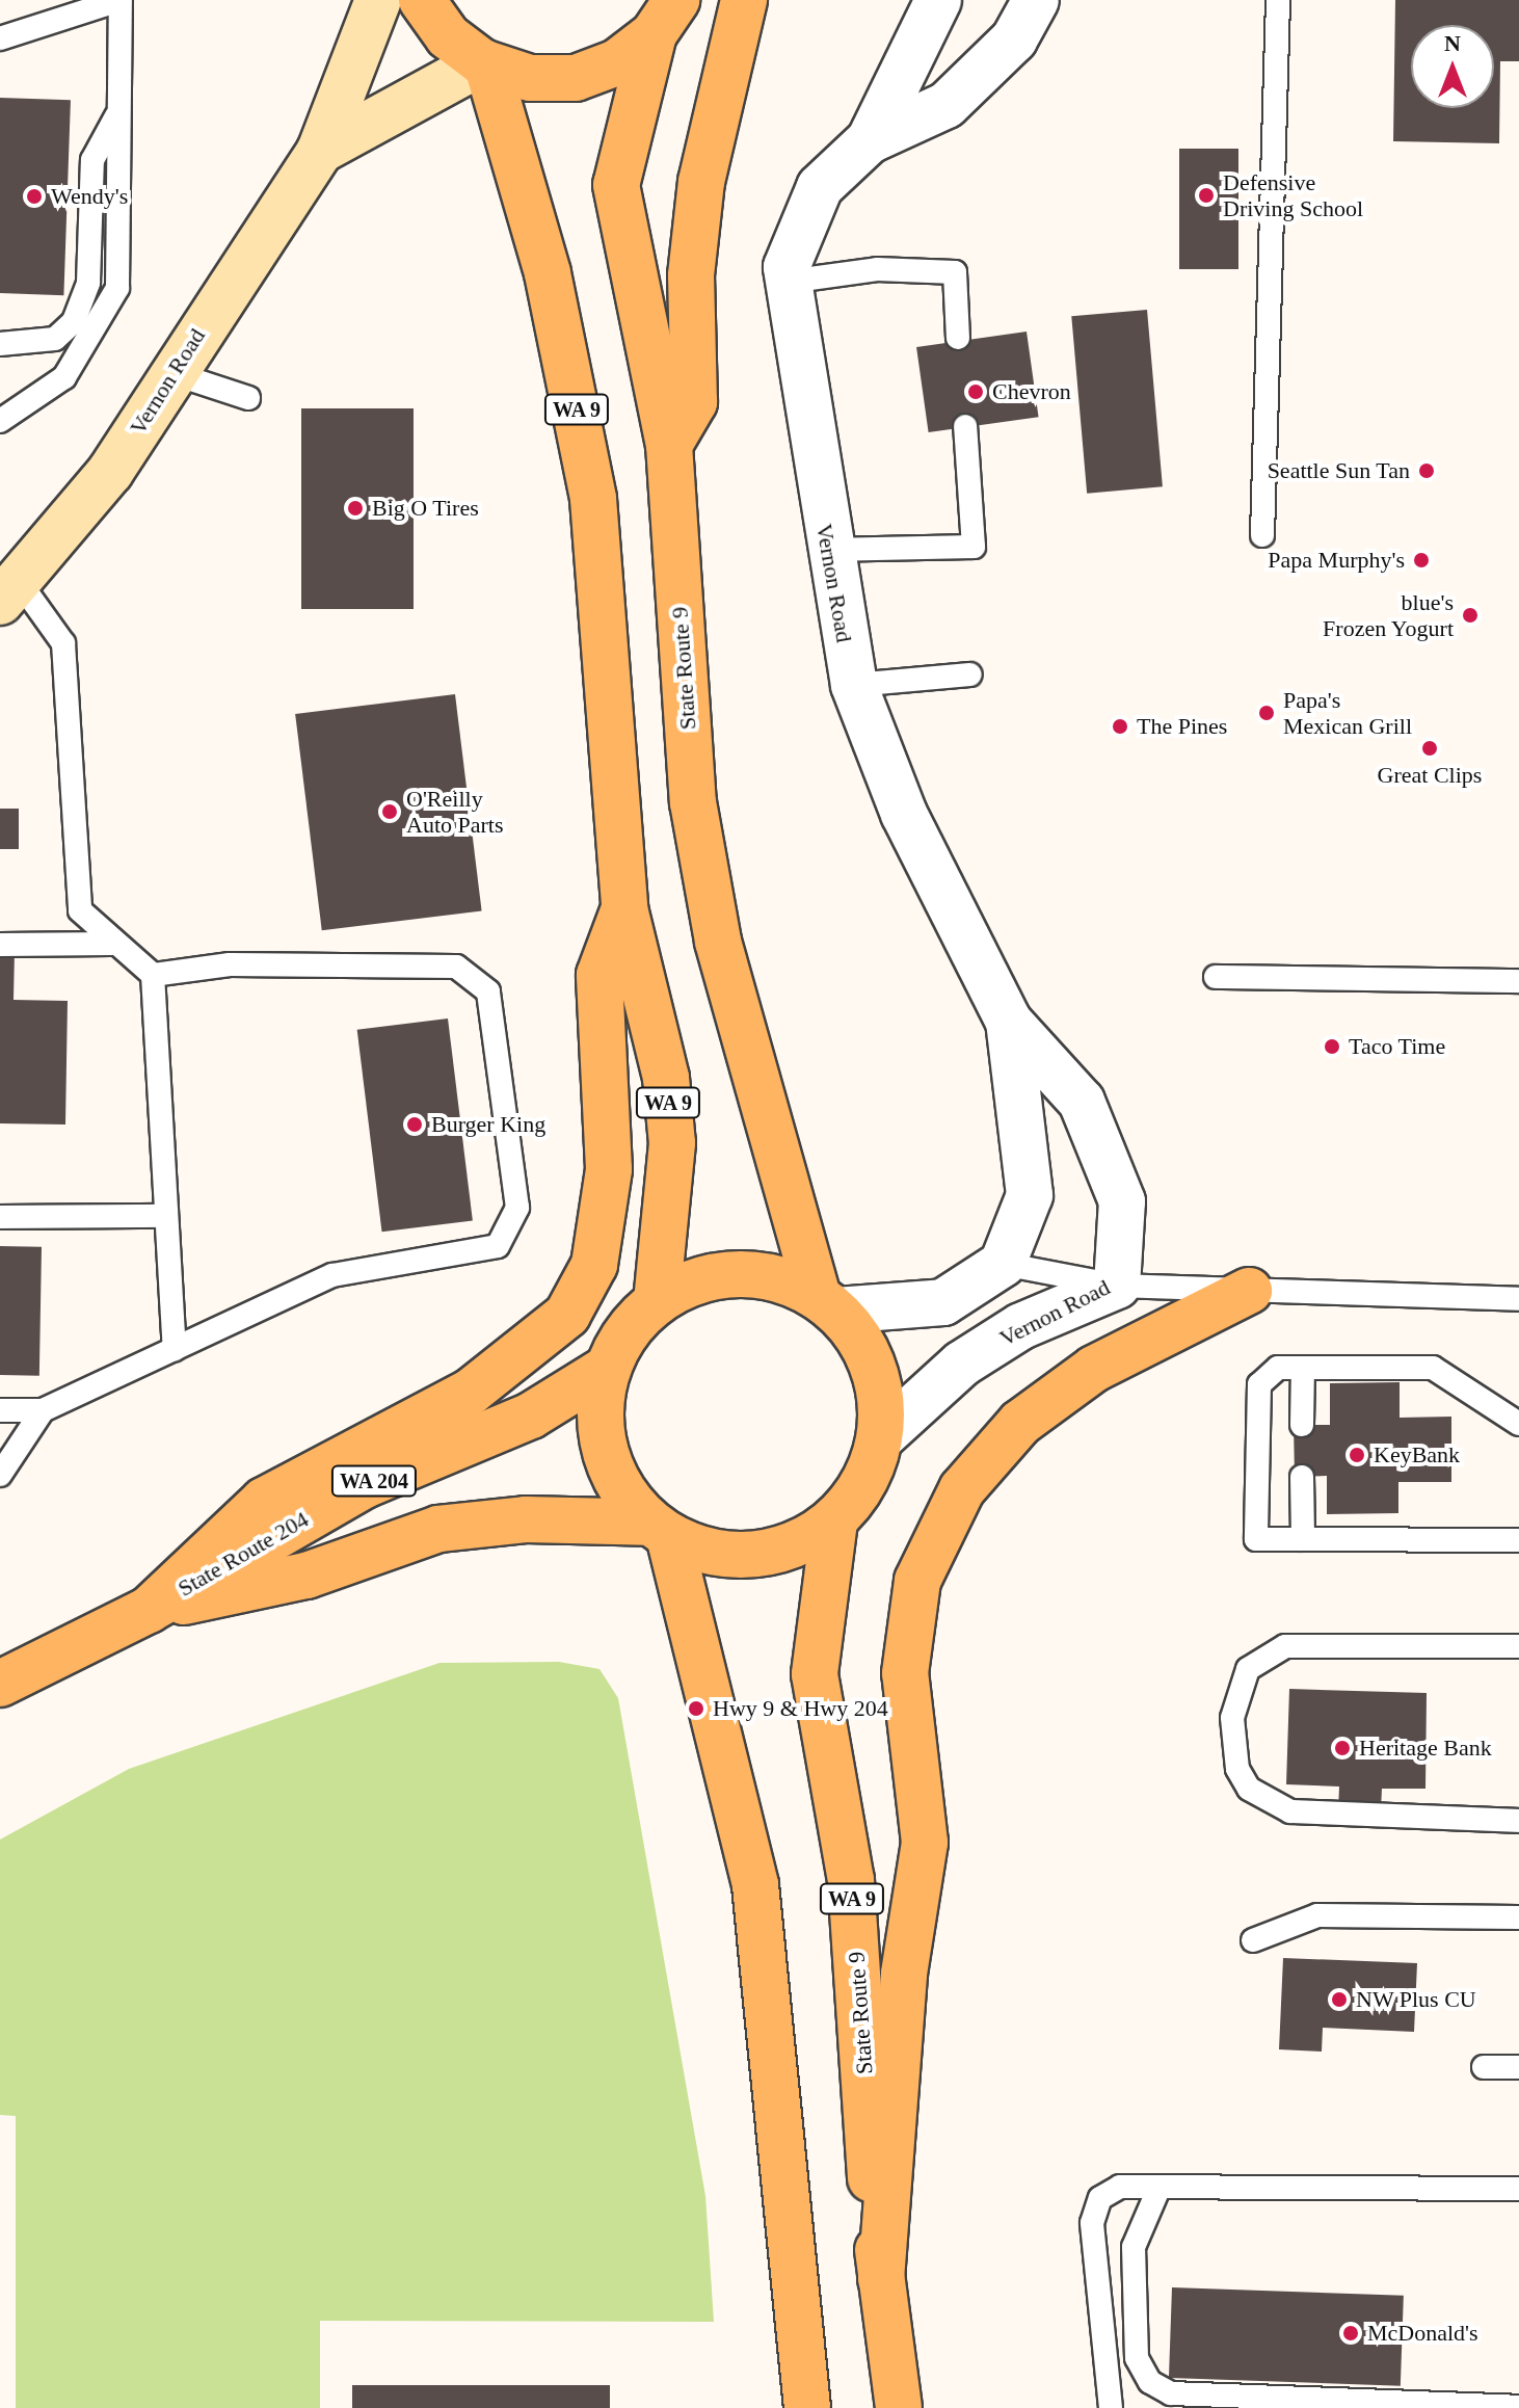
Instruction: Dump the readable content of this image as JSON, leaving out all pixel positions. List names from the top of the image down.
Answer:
{
  "streets": {
    "main road": [
      "WA 9",
      "State Route 9",
      "WA 204",
      "State Route 204"
    ],
    "street": ["Vernon Road"]
  },
  "crossings": [
    ["Vernon Road", "WA 9"],
    ["Vernon Road", "State Route 9"],
    ["Vernon Road", "State Route 204"],
    ["WA 9", "State Route 9"],
    ["WA 9", "State Route 204"],
    ["State Route 9", "State Route 204"]
  ],
  "places": [
    "Defensive Driving School",
    "Wendy's",
    "Chevron",
    "Seattle Sun Tan",
    "Big O Tires",
    "Papa Murphy's",
    "blue's Frozen Yogurt",
    "Papa's Mexican Grill",
    "The Pines",
    "Great Clips",
    "O'Reilly Auto Parts",
    "Taco Time",
    "Burger King",
    "KeyBank",
    "Hwy 9 & Hwy 204",
    "Heritage Bank",
    "NW Plus CU",
    "McDonald's"
  ],
  "north": "top"
}
